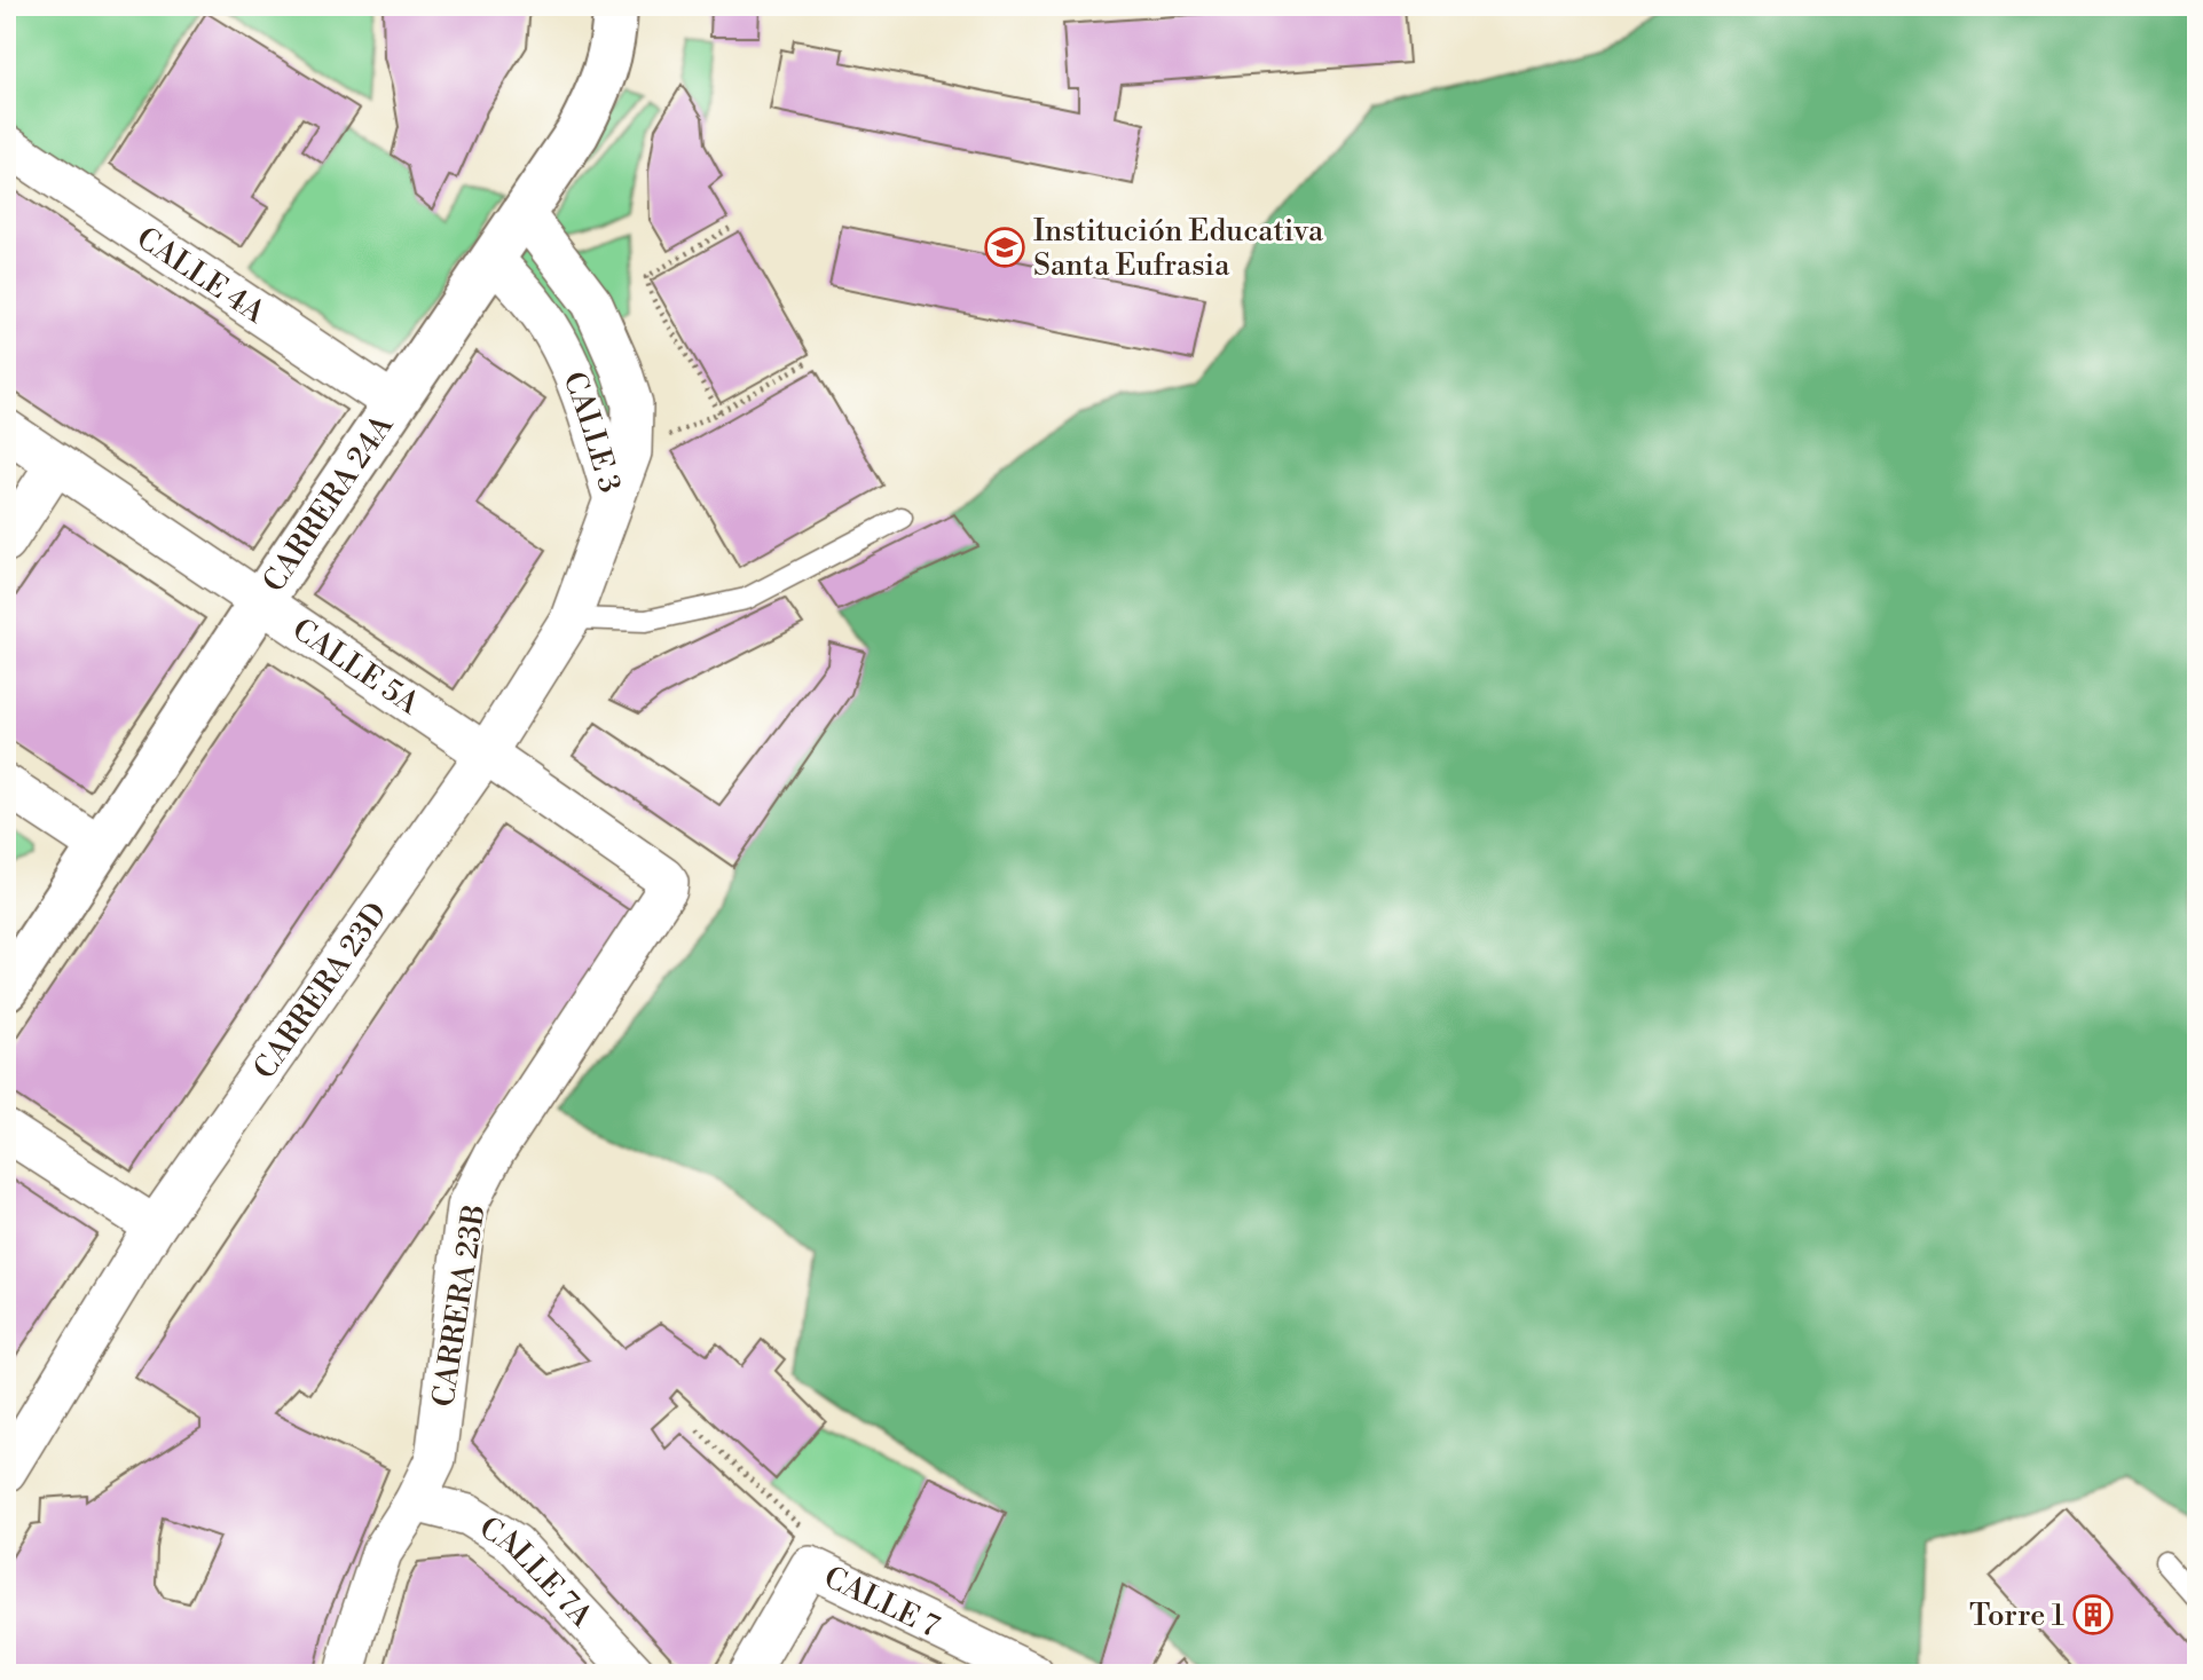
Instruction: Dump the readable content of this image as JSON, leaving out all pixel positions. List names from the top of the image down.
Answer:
{
  "streets": {
    "street": [
      "CALLE 4A",
      "CALLE 3",
      "CARRERA 24A",
      "CALLE 5A",
      "CARRERA 23D",
      "CARRERA 23B",
      "CALLE 7A",
      "CALLE 7"
    ]
  },
  "crossings": [
    ["CALLE 4A", "CARRERA 24A"],
    ["CALLE 3", "CARRERA 24A"],
    ["CALLE 3", "CARRERA 23D"],
    ["CARRERA 24A", "CALLE 5A"],
    ["CALLE 5A", "CARRERA 23D"],
    ["CALLE 5A", "CARRERA 23B"],
    ["CARRERA 23B", "CALLE 7A"]
  ],
  "places": {
    "school or university": ["Institución Educativa Santa Eufrasia"],
    "building": ["Torre 1"]
  }
}
